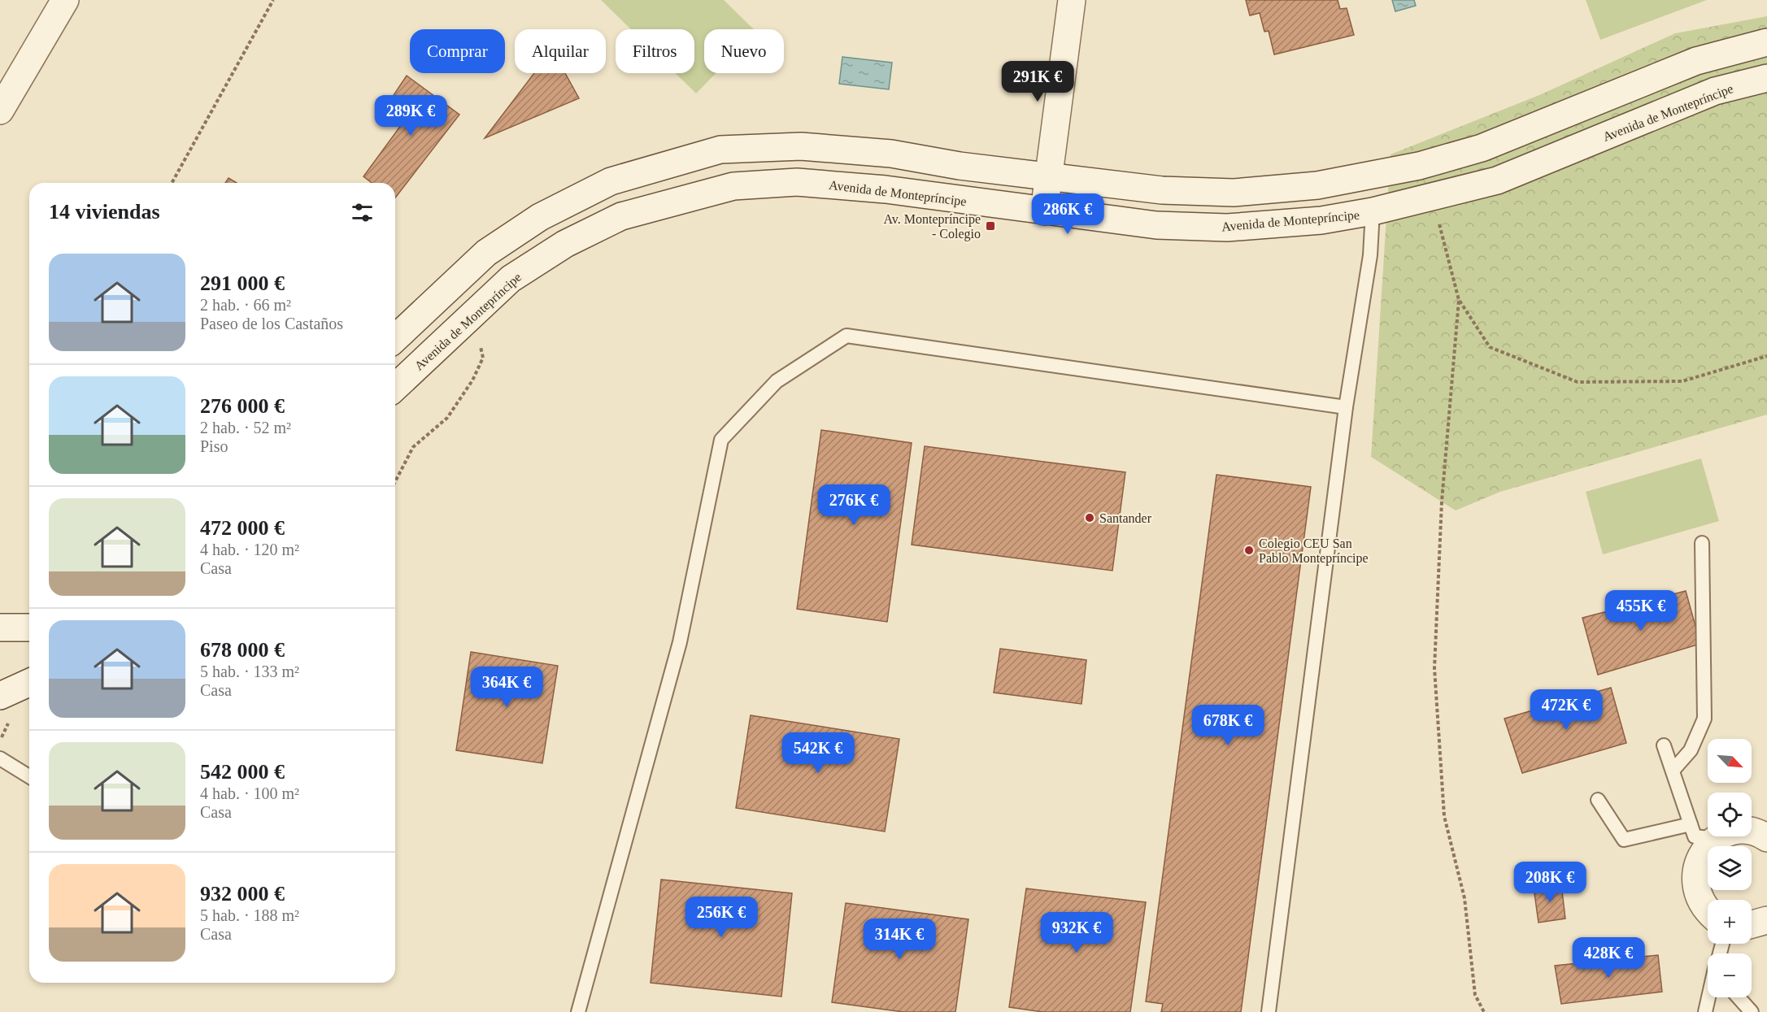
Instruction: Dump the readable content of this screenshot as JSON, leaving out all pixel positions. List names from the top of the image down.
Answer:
{
  "streets": {
    "street": ["Avenida de Montepríncipe"]
  },
  "places": {
    "transit": ["Av. Montepríncipe - Colegio"],
    "other": ["Santander", "Colegio CEU San Pablo Montepríncipe"]
  },
  "north": "bottom right",
  "page": {
    "chip": [
      "Comprar",
      "Alquilar",
      "Filtros",
      "Nuevo"
    ],
    "price": [
      "291K €",
      "289K €",
      "286K €",
      "276K €",
      "455K €",
      "364K €",
      "472K €",
      "678K €",
      "542K €",
      "208K €",
      "256K €",
      "932K €",
      "314K €",
      "428K €"
    ],
    "heading": "14 viviendas",
    "list": [
      {
        "name": "291 000 €",
        "note": "2 hab. · 66 m² · Paseo de los Castaños"
      },
      {
        "name": "276 000 €",
        "note": "2 hab. · 52 m² · Piso"
      },
      {
        "name": "472 000 €",
        "note": "4 hab. · 120 m² · Casa"
      },
      {
        "name": "678 000 €",
        "note": "5 hab. · 133 m² · Casa"
      },
      {
        "name": "542 000 €",
        "note": "4 hab. · 100 m² · Casa"
      },
      {
        "name": "932 000 €",
        "note": "5 hab. · 188 m² · Casa"
      }
    ],
    "map_buttons": ["+", "−"]
  }
}
